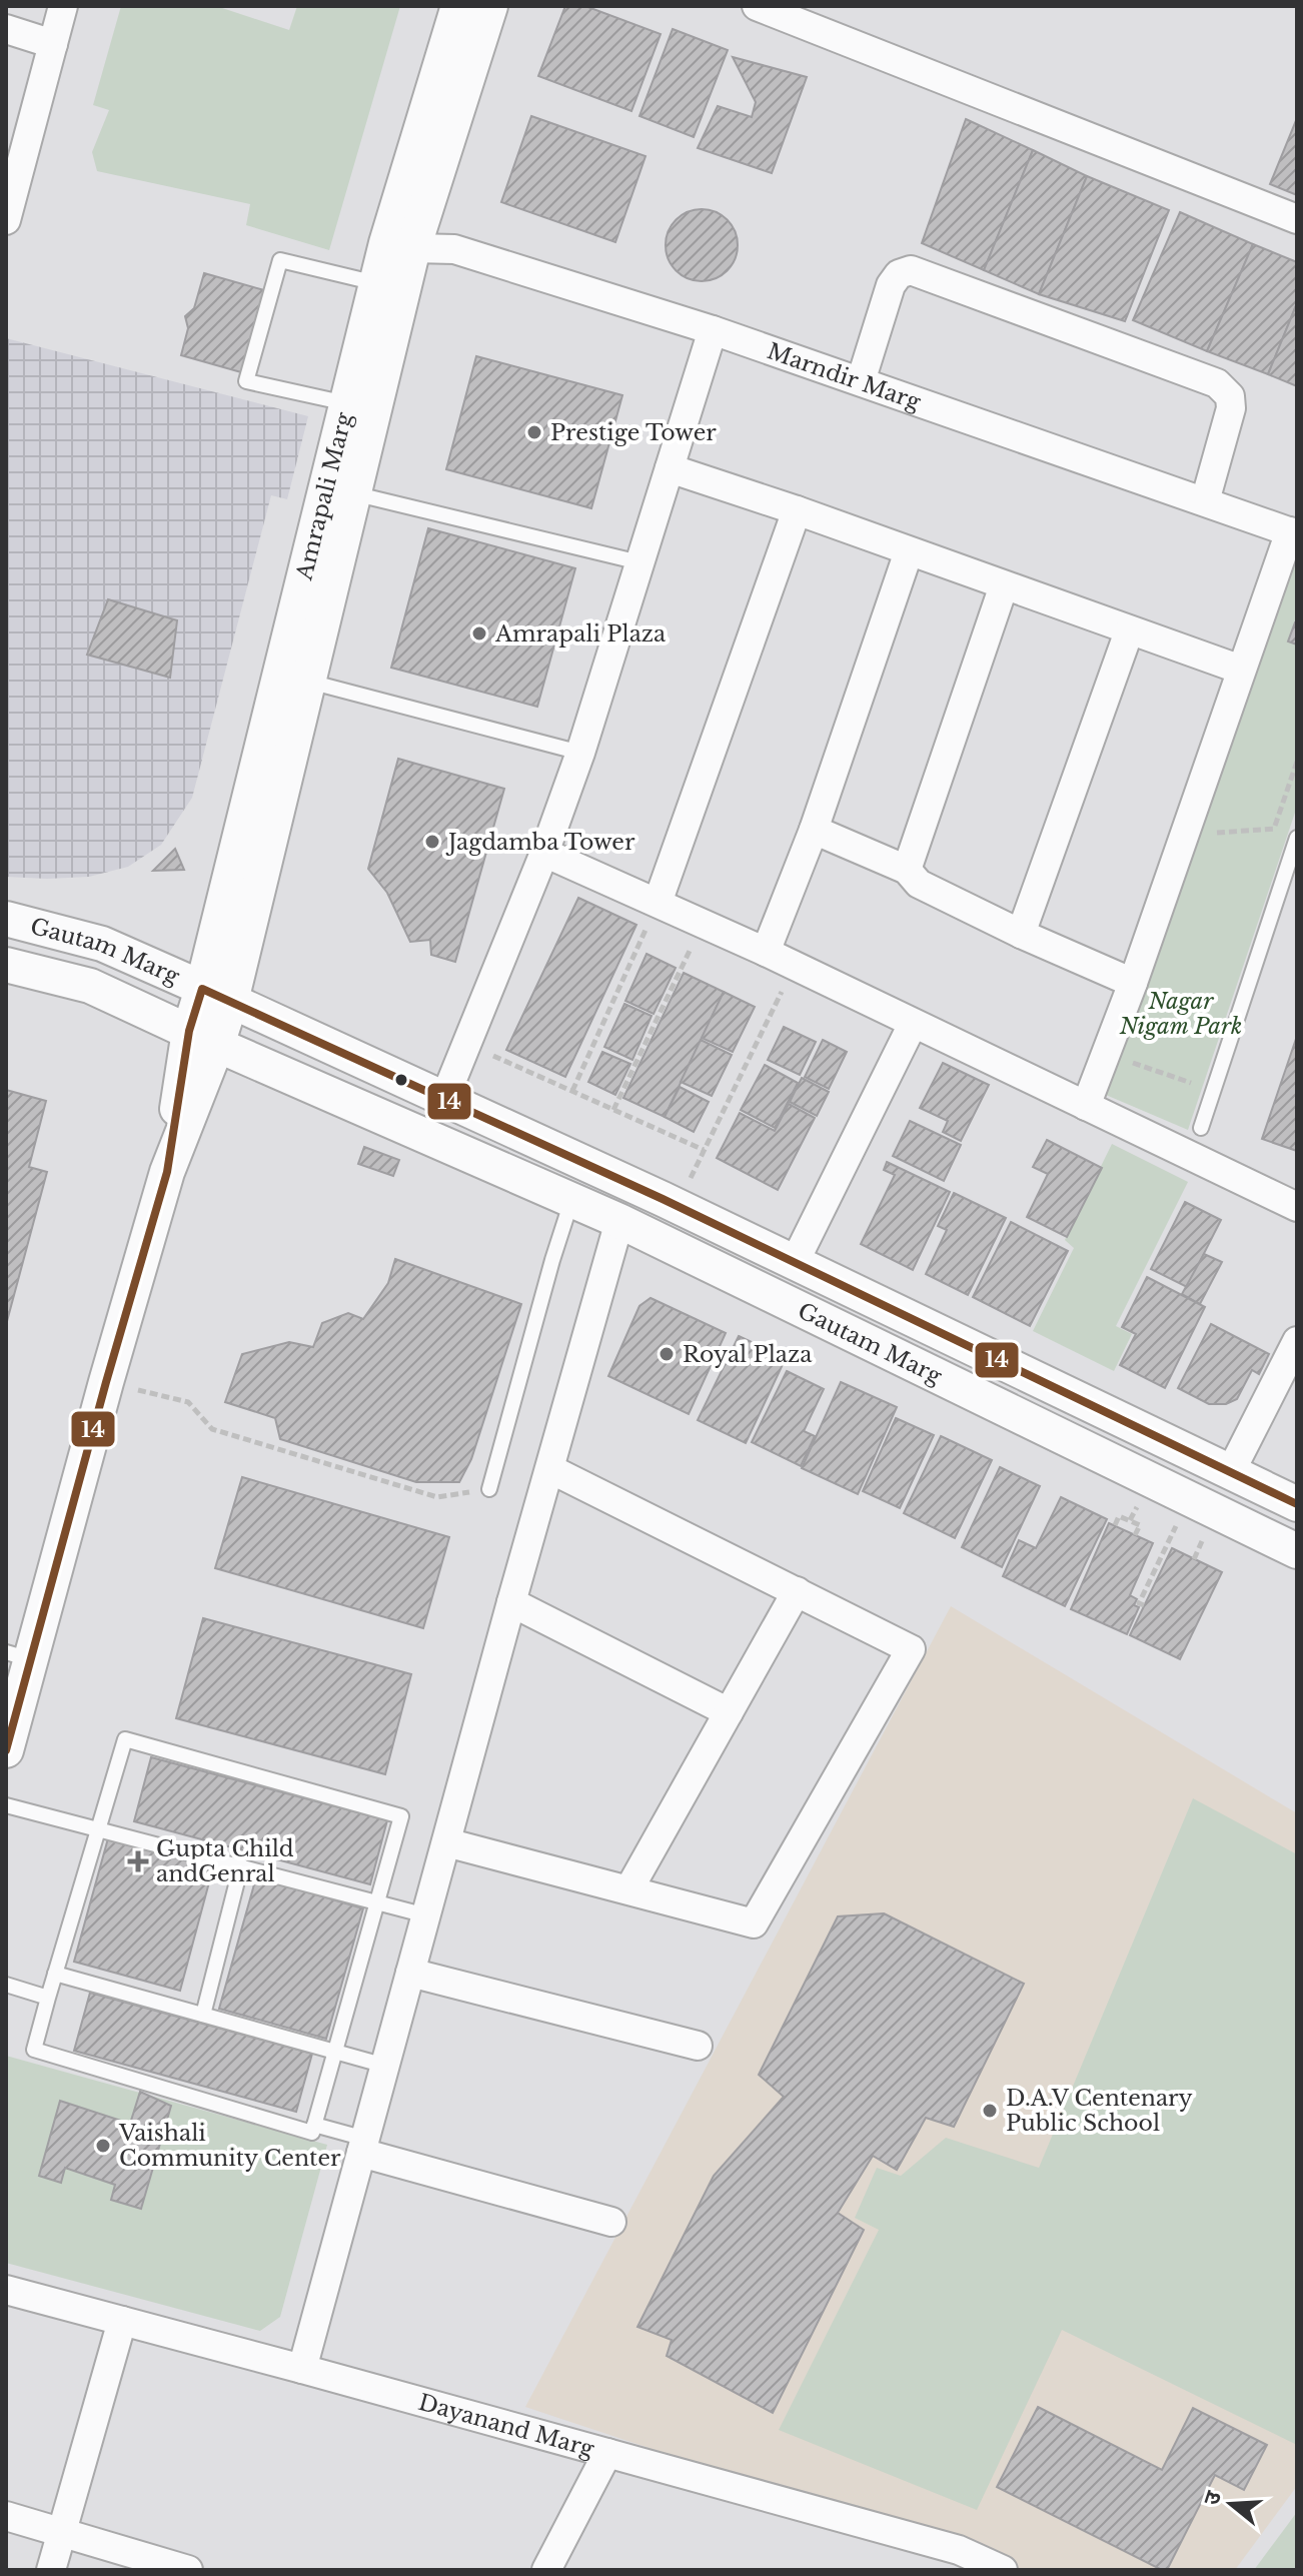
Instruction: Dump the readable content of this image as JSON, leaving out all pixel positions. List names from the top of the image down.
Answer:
{
  "streets": {
    "street": [
      "Marndir Marg",
      "Amrapali Marg",
      "Gautam Marg",
      "Dayanand Marg"
    ]
  },
  "crossings": [
    ["Marndir Marg", "Amrapali Marg"],
    ["Amrapali Marg", "Gautam Marg"]
  ],
  "parks": ["Nagar Nigam Park"],
  "places": {
    "other": [
      "Prestige Tower",
      "Amrapali Plaza",
      "Jagdamba Tower",
      "Royal Plaza",
      "D.A.V Centenary Public School",
      "Vaishali Community Center"
    ],
    "health": ["Gupta Child andGenral"]
  },
  "lines": ["transit line 14"],
  "north": "left"
}
